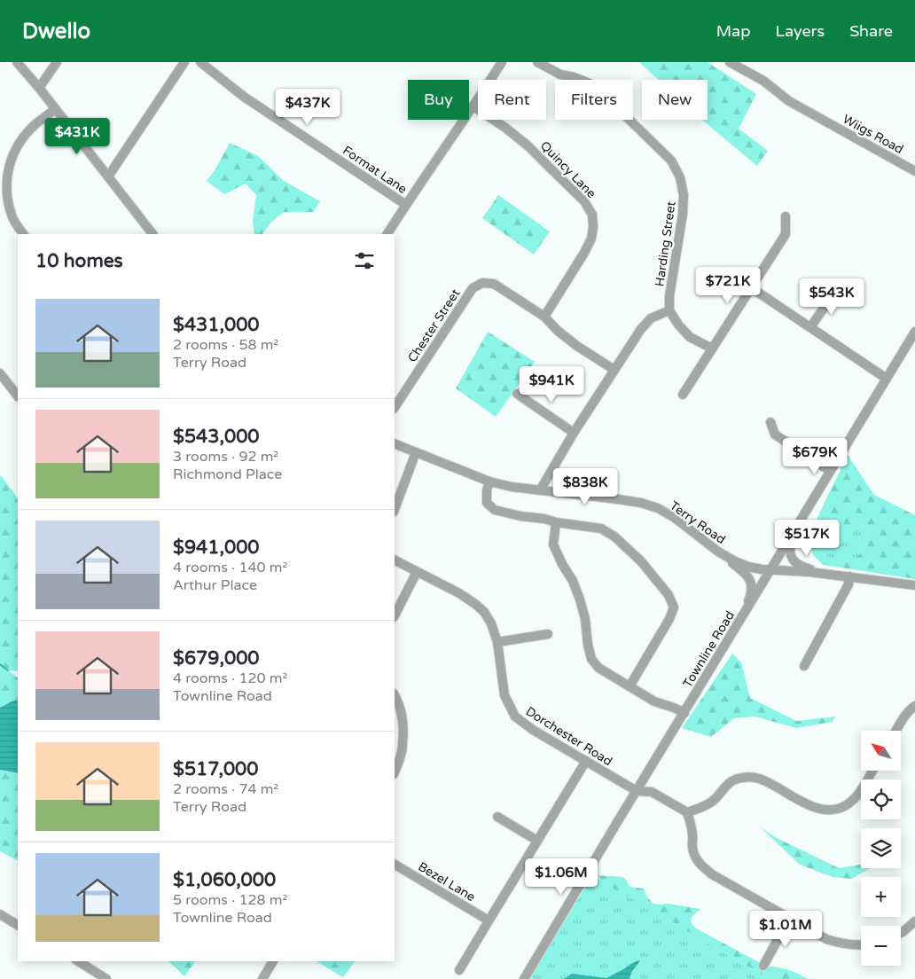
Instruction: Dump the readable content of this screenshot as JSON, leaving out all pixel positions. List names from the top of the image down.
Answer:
{
  "streets": {
    "street": [
      "Wiigs Road",
      "Format Lane",
      "Quincy Lane",
      "Harding Street",
      "Chester Street",
      "Terry Road",
      "Townline Road",
      "Dorchester Road",
      "Bezel Lane"
    ]
  },
  "crossings": [
    ["Quincy Lane", "Chester Street"],
    ["Terry Road", "Townline Road"],
    ["Townline Road", "Dorchester Road"]
  ],
  "north": "top left",
  "page": {
    "header": "Dwello",
    "nav": ["Map", "Layers", "Share"],
    "chip": [
      "Buy",
      "Rent",
      "Filters",
      "New"
    ],
    "price": [
      "$437K",
      "$431K",
      "$721K",
      "$543K",
      "$941K",
      "$679K",
      "$838K",
      "$517K",
      "$1.06M",
      "$1.01M"
    ],
    "heading": "10 homes",
    "list": [
      {
        "name": "$431,000",
        "note": "2 rooms · 58 m² · Terry Road"
      },
      {
        "name": "$543,000",
        "note": "3 rooms · 92 m² · Richmond Place"
      },
      {
        "name": "$941,000",
        "note": "4 rooms · 140 m² · Arthur Place"
      },
      {
        "name": "$679,000",
        "note": "4 rooms · 120 m² · Townline Road"
      },
      {
        "name": "$517,000",
        "note": "2 rooms · 74 m² · Terry Road"
      },
      {
        "name": "$1,060,000",
        "note": "5 rooms · 128 m² · Townline Road"
      }
    ],
    "map_buttons": ["+", "−"]
  }
}
